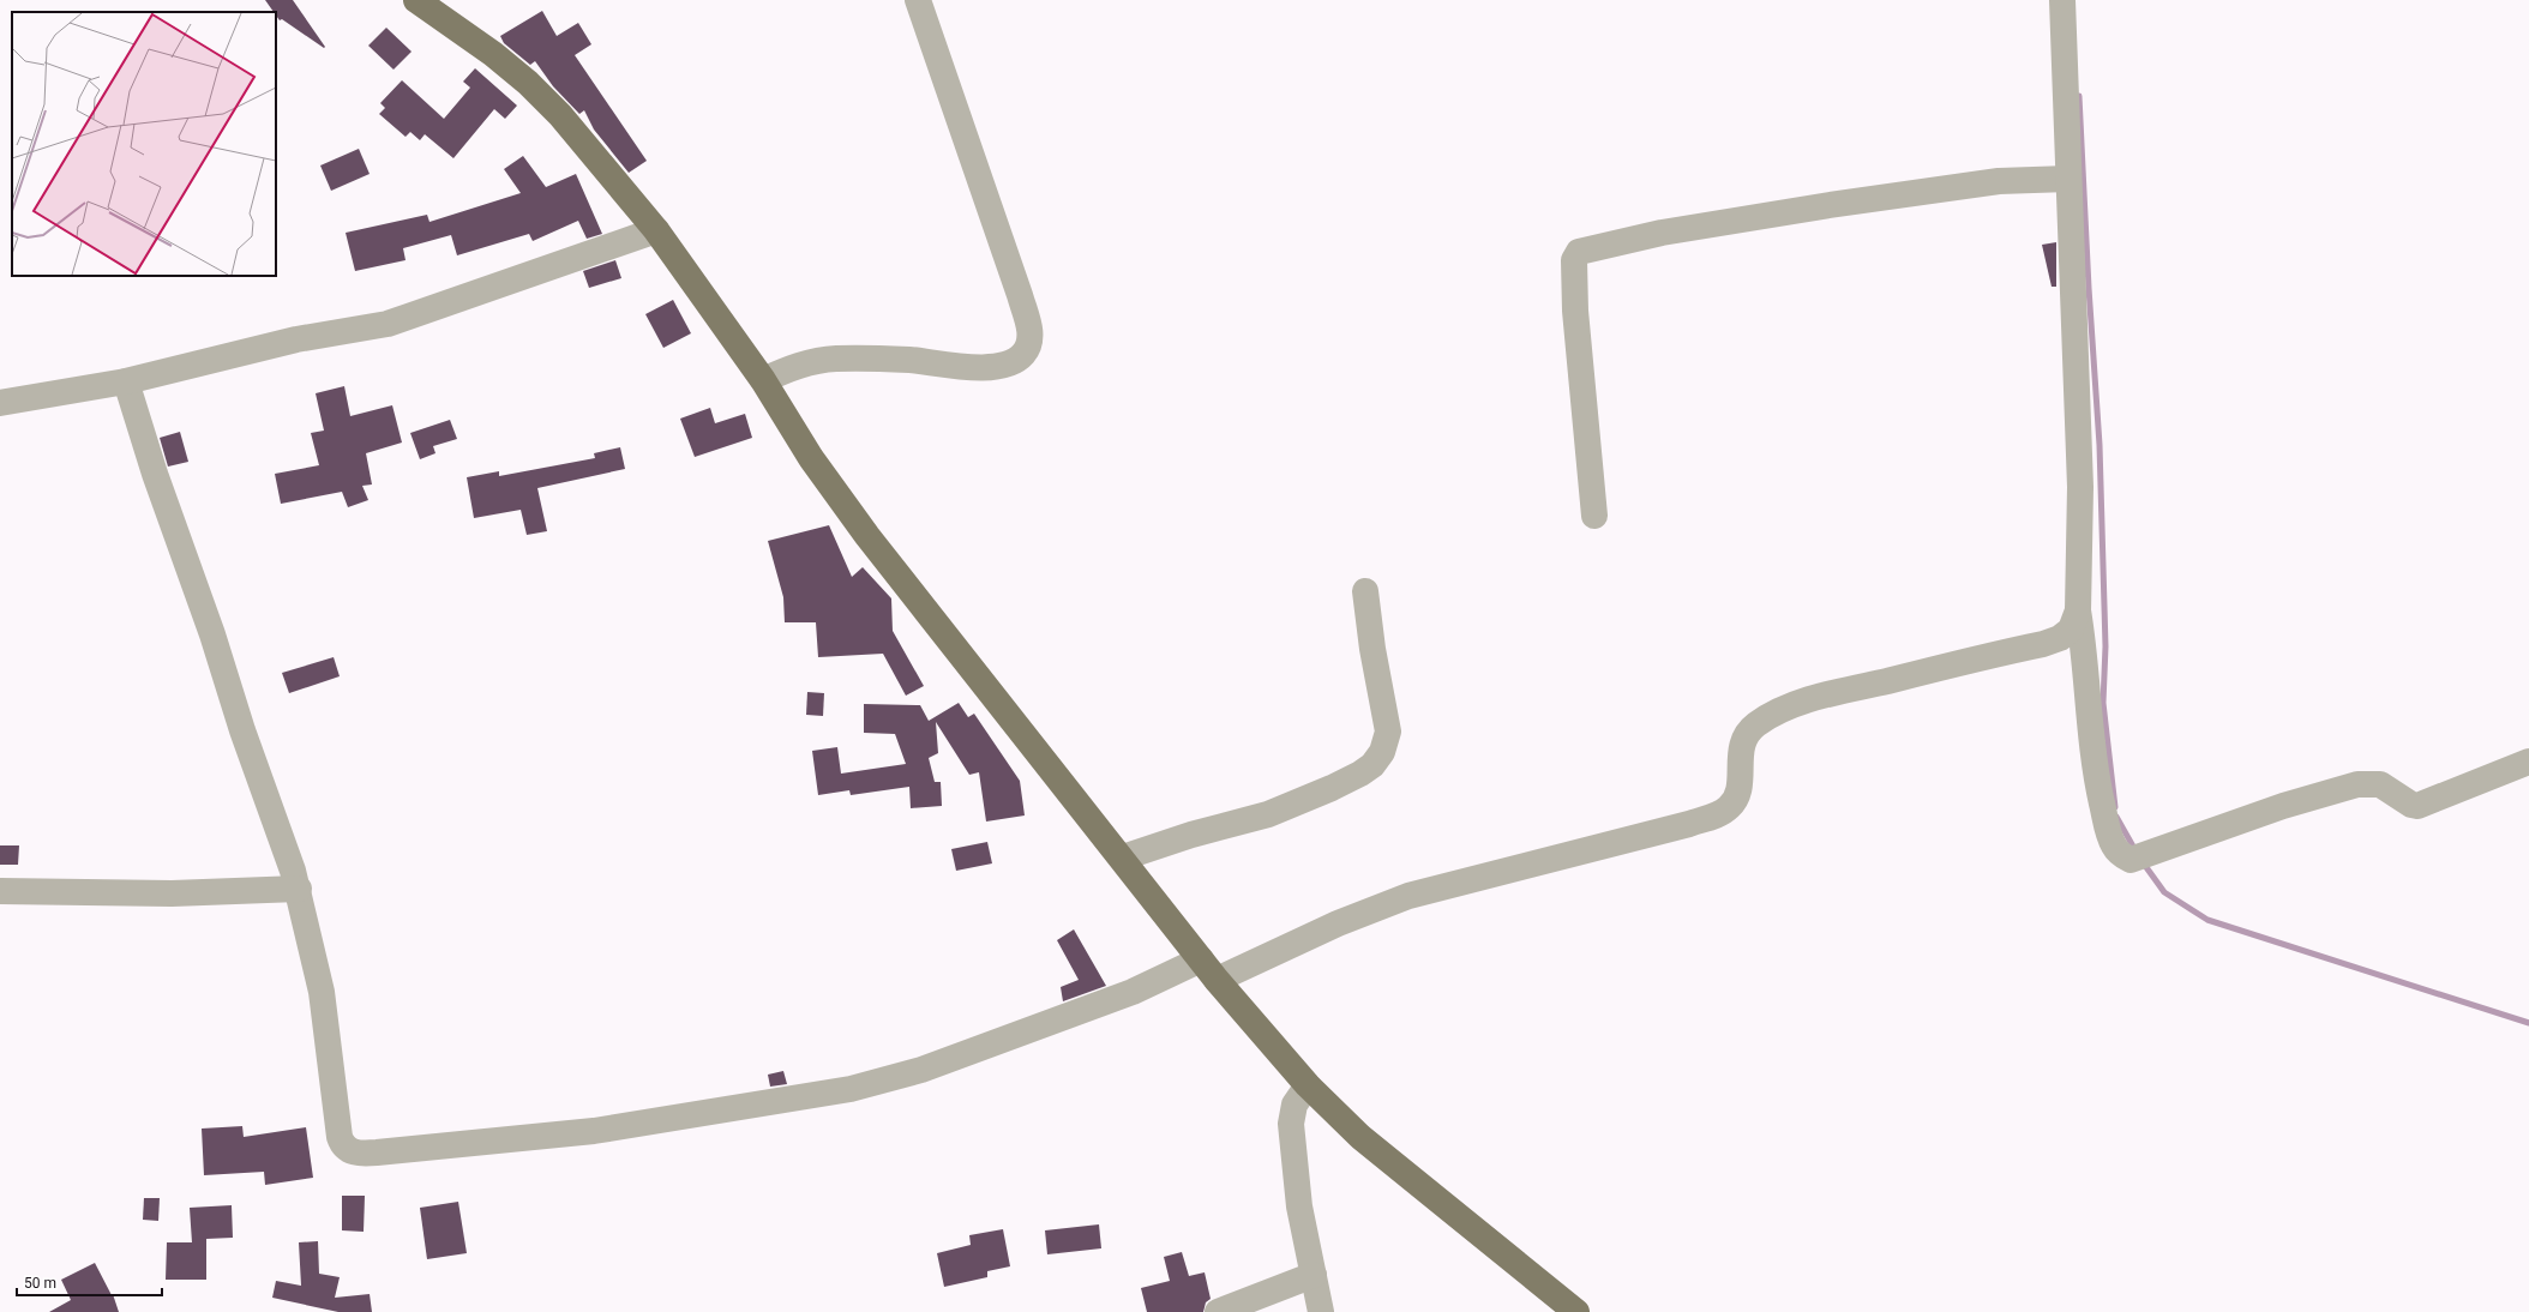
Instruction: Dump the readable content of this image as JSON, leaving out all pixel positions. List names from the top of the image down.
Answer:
{
  "scale_bar": "50 m"
}
